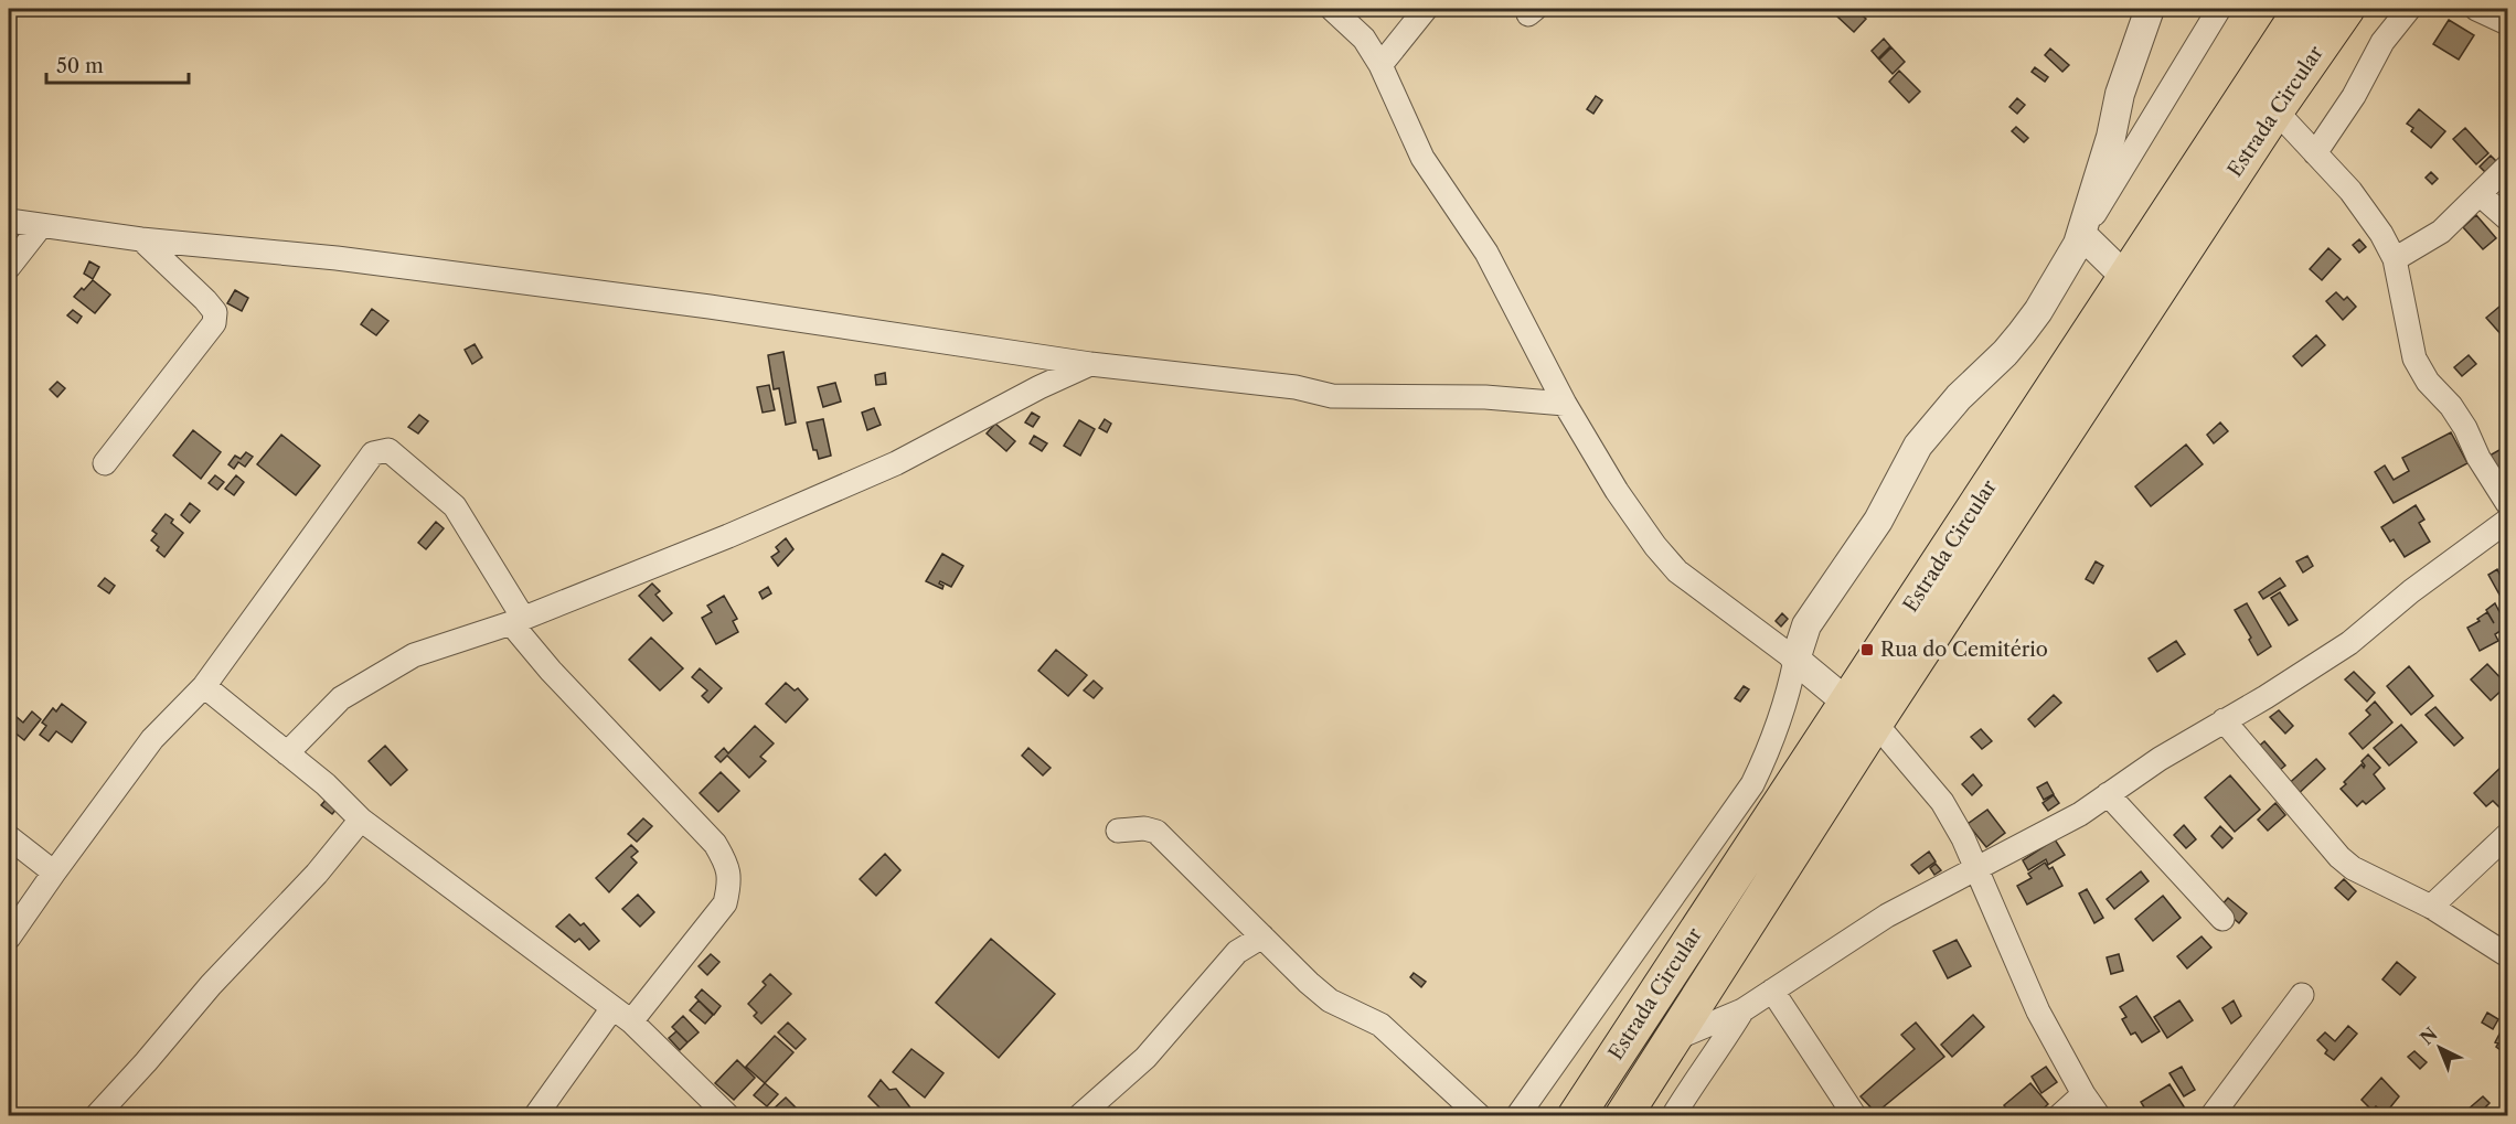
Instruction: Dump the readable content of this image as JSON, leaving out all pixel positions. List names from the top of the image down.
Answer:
{
  "streets": {
    "main road": ["Estrada Circular"]
  },
  "places": {
    "transit": ["Rua do Cemitério"]
  },
  "scale_bar": "50 m",
  "north": "top left"
}
